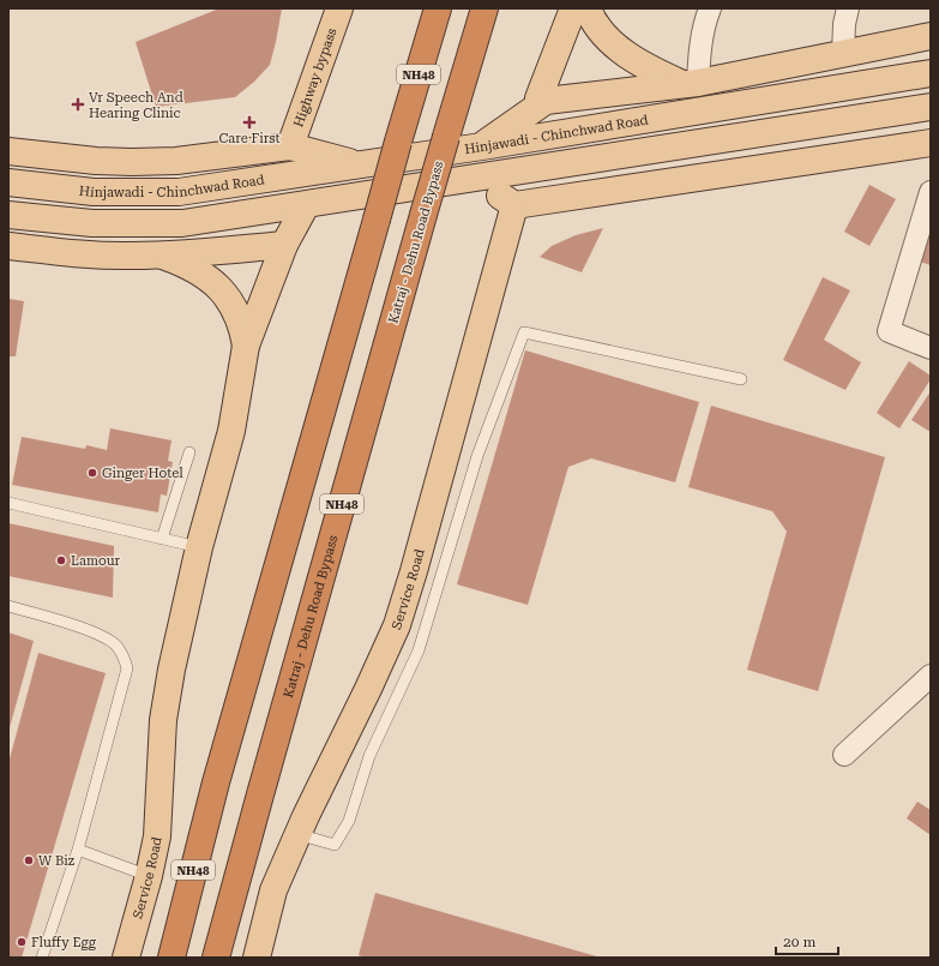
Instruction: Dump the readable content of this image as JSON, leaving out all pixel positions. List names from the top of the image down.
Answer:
{
  "streets": {
    "highway": ["NH48", "Katraj - Dehu Road Bypass"],
    "main road": ["Highway bypass", "Hinjawadi - Chinchwad Road", "Service Road"]
  },
  "places": {
    "health": ["Vr Speech And Hearing Clinic", "Care First"],
    "other": [
      "Ginger Hotel",
      "Lamour",
      "W Biz",
      "Fluffy Egg"
    ]
  },
  "scale_bar": "20 m"
}
